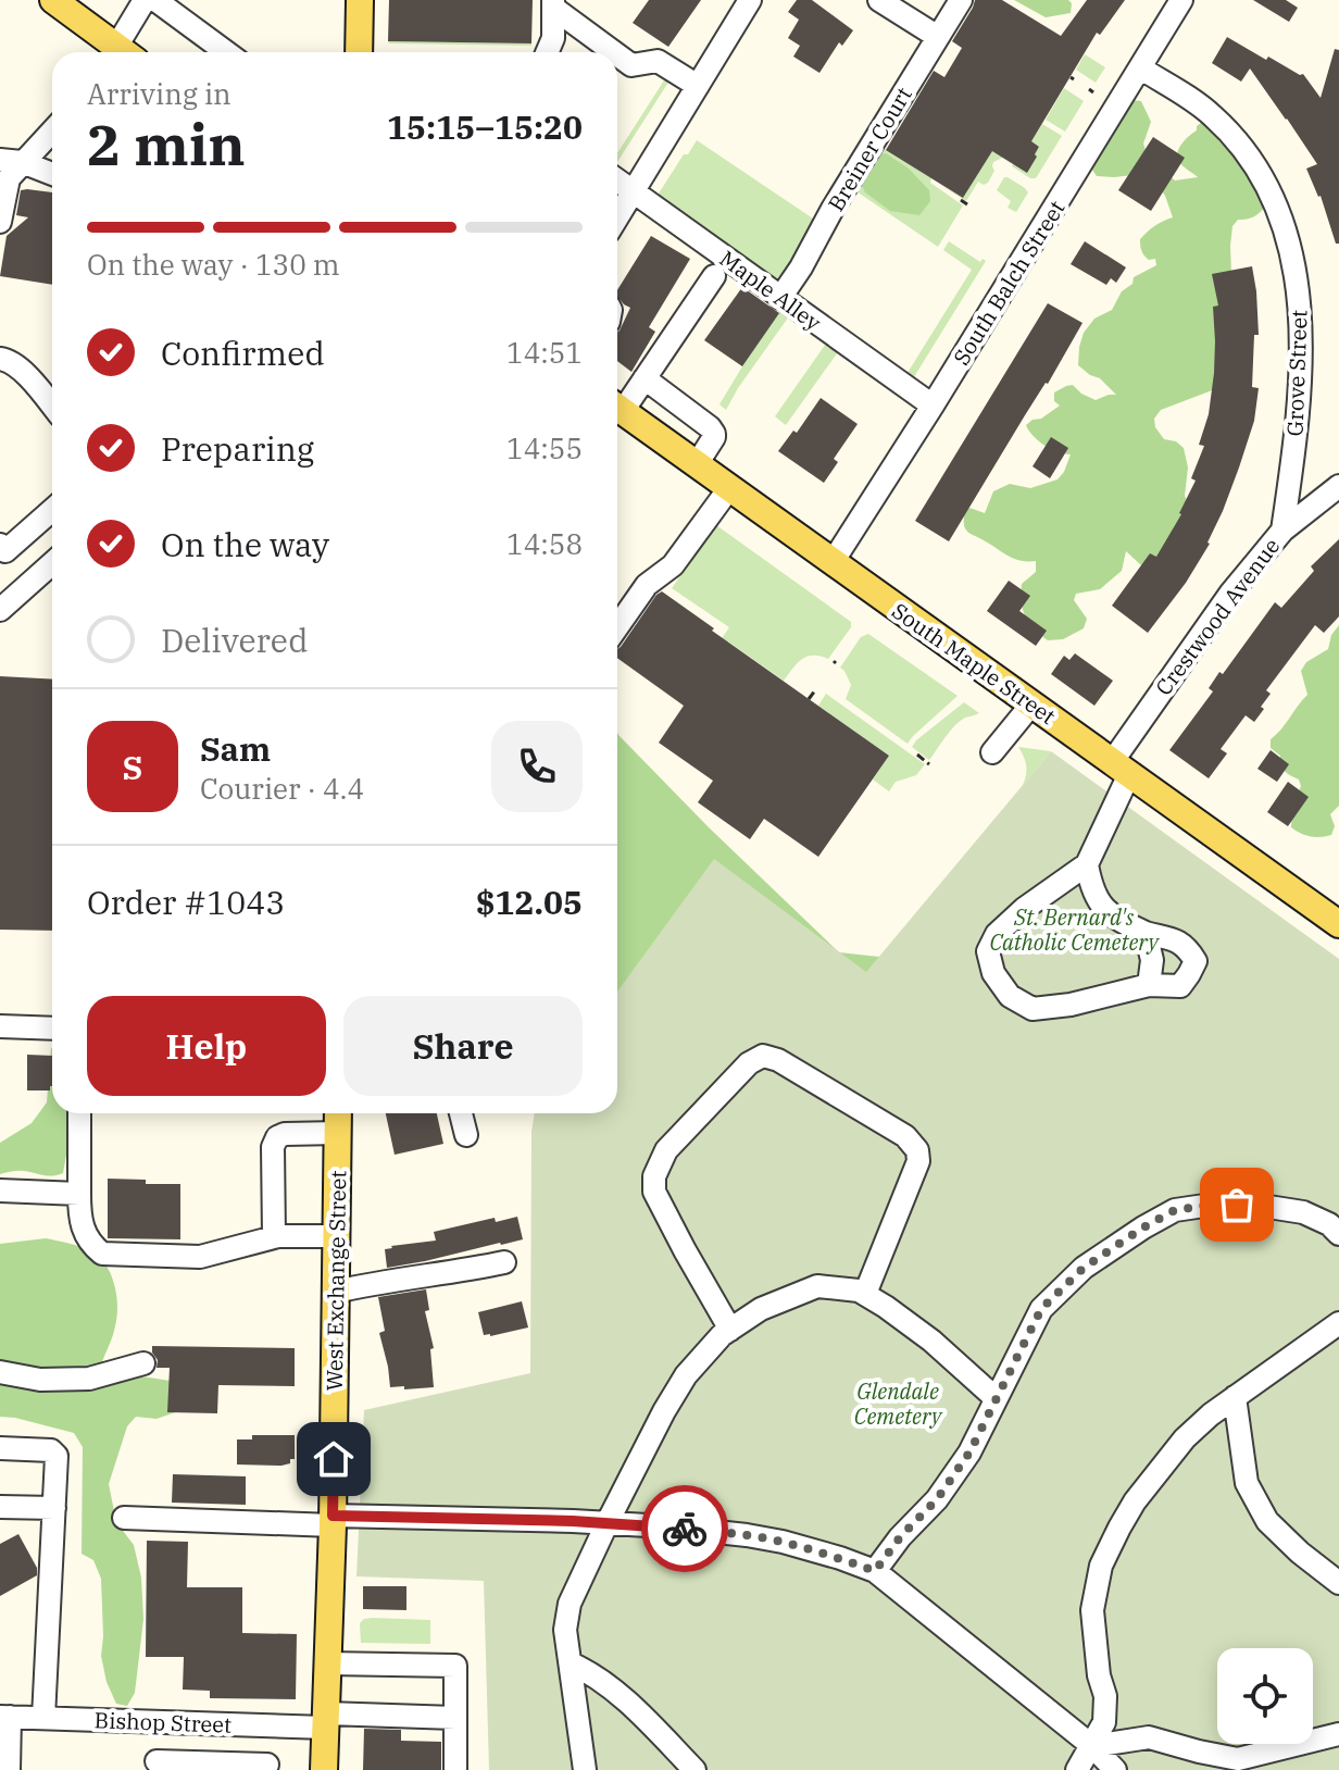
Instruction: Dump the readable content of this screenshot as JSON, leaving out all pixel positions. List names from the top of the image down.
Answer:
{
  "streets": {
    "main road": ["South Maple Street", "West Exchange Street"],
    "street": [
      "Breiner Court",
      "South Balch Street",
      "Maple Alley",
      "Grove Street",
      "Crestwood Avenue",
      "Bishop Street"
    ]
  },
  "crossings": [
    ["Breiner Court", "Maple Alley"],
    ["South Balch Street", "Maple Alley"],
    ["South Balch Street", "Grove Street"],
    ["South Balch Street", "South Maple Street"],
    ["Grove Street", "Crestwood Avenue"],
    ["Crestwood Avenue", "South Maple Street"],
    ["West Exchange Street", "Bishop Street"]
  ],
  "parks": ["St. Bernard's Catholic Cemetery", "Glendale Cemetery"],
  "page": {
    "heading": ["2 min", "Arriving in", "15:15–15:20"],
    "panel": [
      "Sam",
      "Courier · 4.4",
      "Order #1043",
      "$12.05"
    ],
    "bar": "On the way · 130 m",
    "list": [
      ["Confirmed", "14:51"],
      ["Preparing", "14:55"],
      ["On the way", "14:58"],
      "Delivered"
    ],
    "round": "S",
    "buttons": ["Help", "Share"]
  }
}
